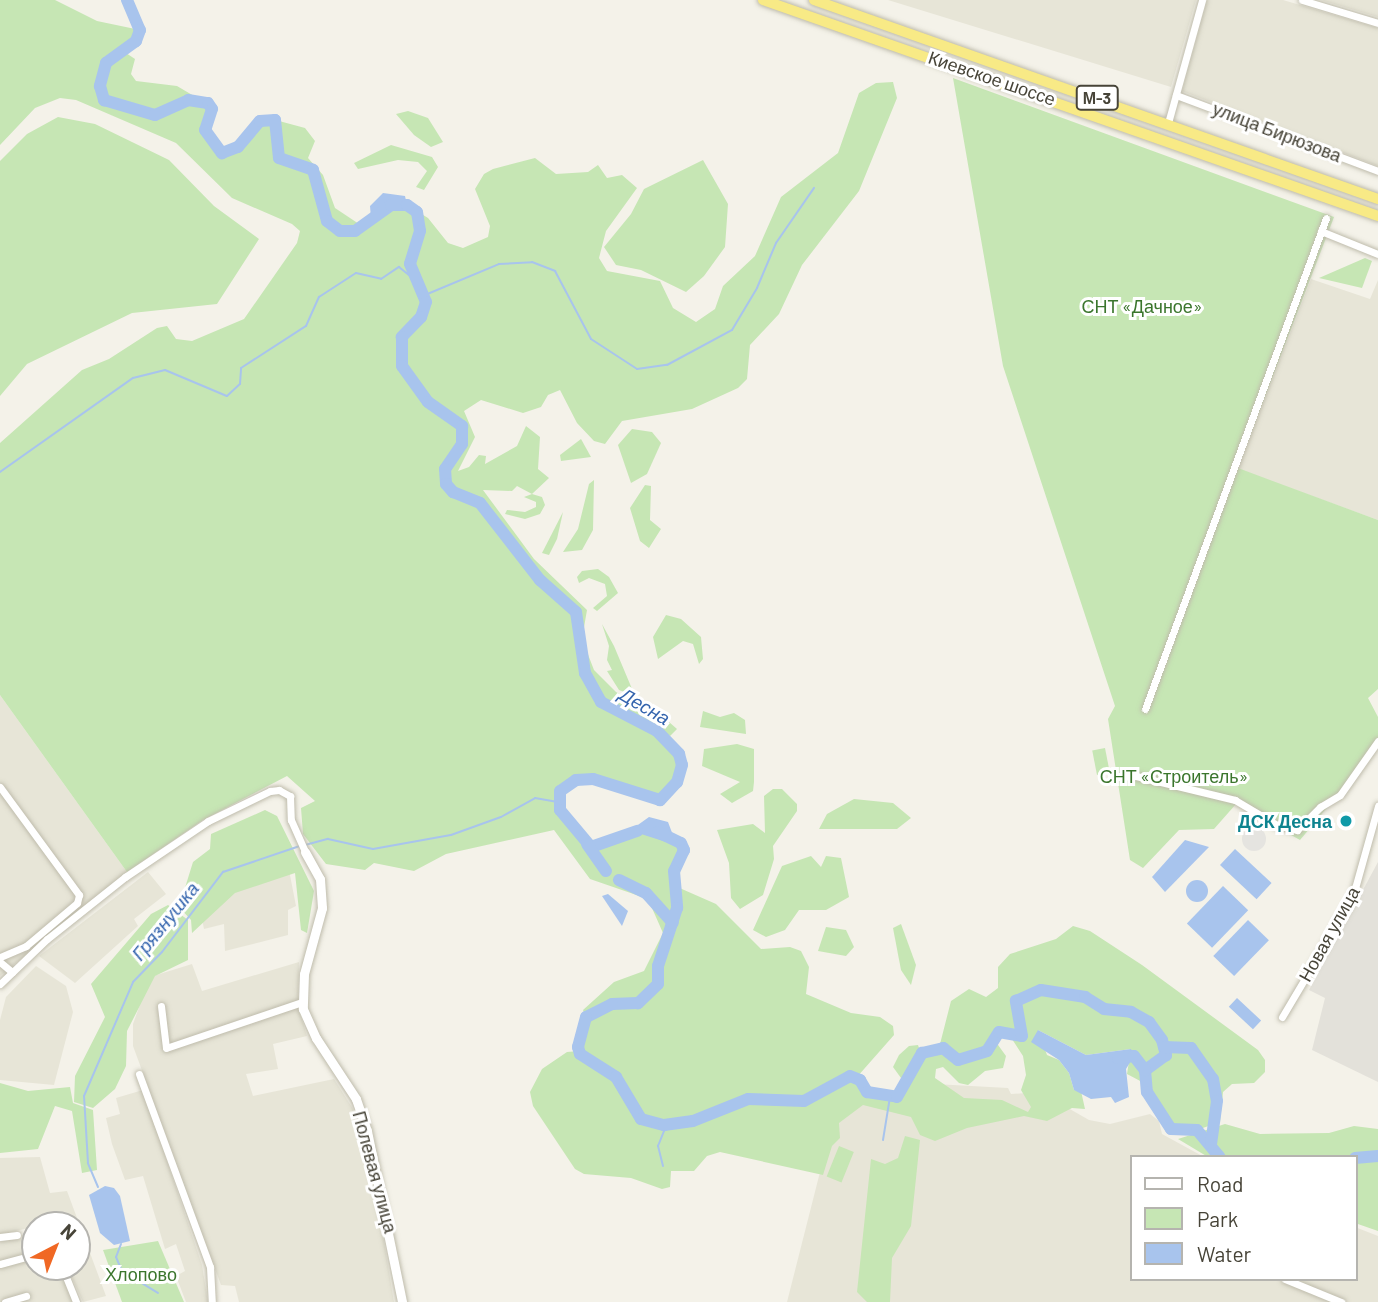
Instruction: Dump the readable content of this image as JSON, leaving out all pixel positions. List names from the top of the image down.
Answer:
{
  "streets": {
    "highway": ["Киевское шоссе", "М-3"],
    "street": ["улица Бирюзова", "Новая улица", "Полевая улица"]
  },
  "water": ["Десна", "Грязнушка"],
  "parks": ["СНТ «Дачное»", "СНТ «Строитель»", "Хлопово"],
  "places": ["ДСК Десна"],
  "legend": ["Road", "Park", "Water"],
  "north": "top right"
}
